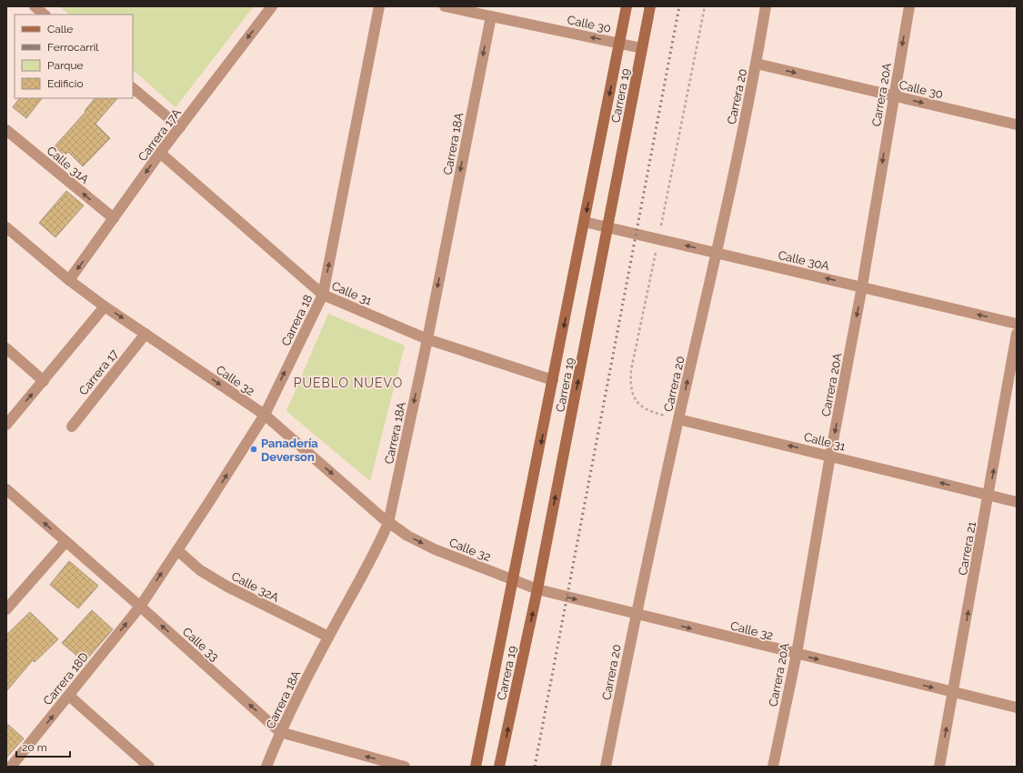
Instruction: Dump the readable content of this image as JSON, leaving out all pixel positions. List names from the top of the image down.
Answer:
{
  "streets": {
    "main road": ["Carrera 19"],
    "street": [
      "Calle 30",
      "Carrera 20A",
      "Carrera 20",
      "Carrera 17A",
      "Carrera 18A",
      "Calle 31A",
      "Calle 30A",
      "Calle 31",
      "Carrera 18",
      "Carrera 17",
      "Calle 32",
      "Carrera 21",
      "Calle 32A",
      "Calle 33",
      "Carrera 18D"
    ]
  },
  "crossings": [
    ["Calle 30", "Carrera 20A"],
    ["Calle 30", "Carrera 19"],
    ["Calle 30", "Carrera 20"],
    ["Calle 30", "Carrera 18A"],
    ["Carrera 20A", "Calle 30A"],
    ["Carrera 20A", "Calle 31"],
    ["Carrera 20A", "Calle 32"],
    ["Carrera 19", "Calle 30A"],
    ["Carrera 19", "Calle 31"],
    ["Carrera 19", "Calle 32"],
    ["Carrera 20", "Calle 30A"],
    ["Carrera 20", "Calle 31"],
    ["Carrera 20", "Calle 32"],
    ["Carrera 17A", "Calle 31A"],
    ["Carrera 17A", "Calle 31"],
    ["Carrera 17A", "Calle 32"],
    ["Carrera 18A", "Calle 31"],
    ["Carrera 18A", "Calle 32"],
    ["Carrera 18A", "Calle 32A"],
    ["Carrera 18A", "Calle 33"],
    ["Calle 31", "Carrera 18"],
    ["Calle 31", "Carrera 21"],
    ["Carrera 18", "Calle 32"],
    ["Carrera 18", "Calle 32A"],
    ["Carrera 18", "Calle 33"],
    ["Carrera 18", "Carrera 18D"],
    ["Carrera 17", "Calle 32"],
    ["Calle 32", "Carrera 21"],
    ["Calle 33", "Carrera 18D"]
  ],
  "one_way": [
    "Carrera 20A",
    "Carrera 17A",
    "Carrera 18A",
    "Calle 31A",
    "Calle 30A",
    "Calle 31",
    "Carrera 18",
    "Calle 32",
    "Carrera 21",
    "Calle 33",
    "Carrera 18D"
  ],
  "districts": ["PUEBLO NUEVO"],
  "places": ["Panadería Deverson"],
  "legend": [
    "Calle",
    "Ferrocarril",
    "Parque",
    "Edificio"
  ],
  "scale_bar": "20 m"
}
